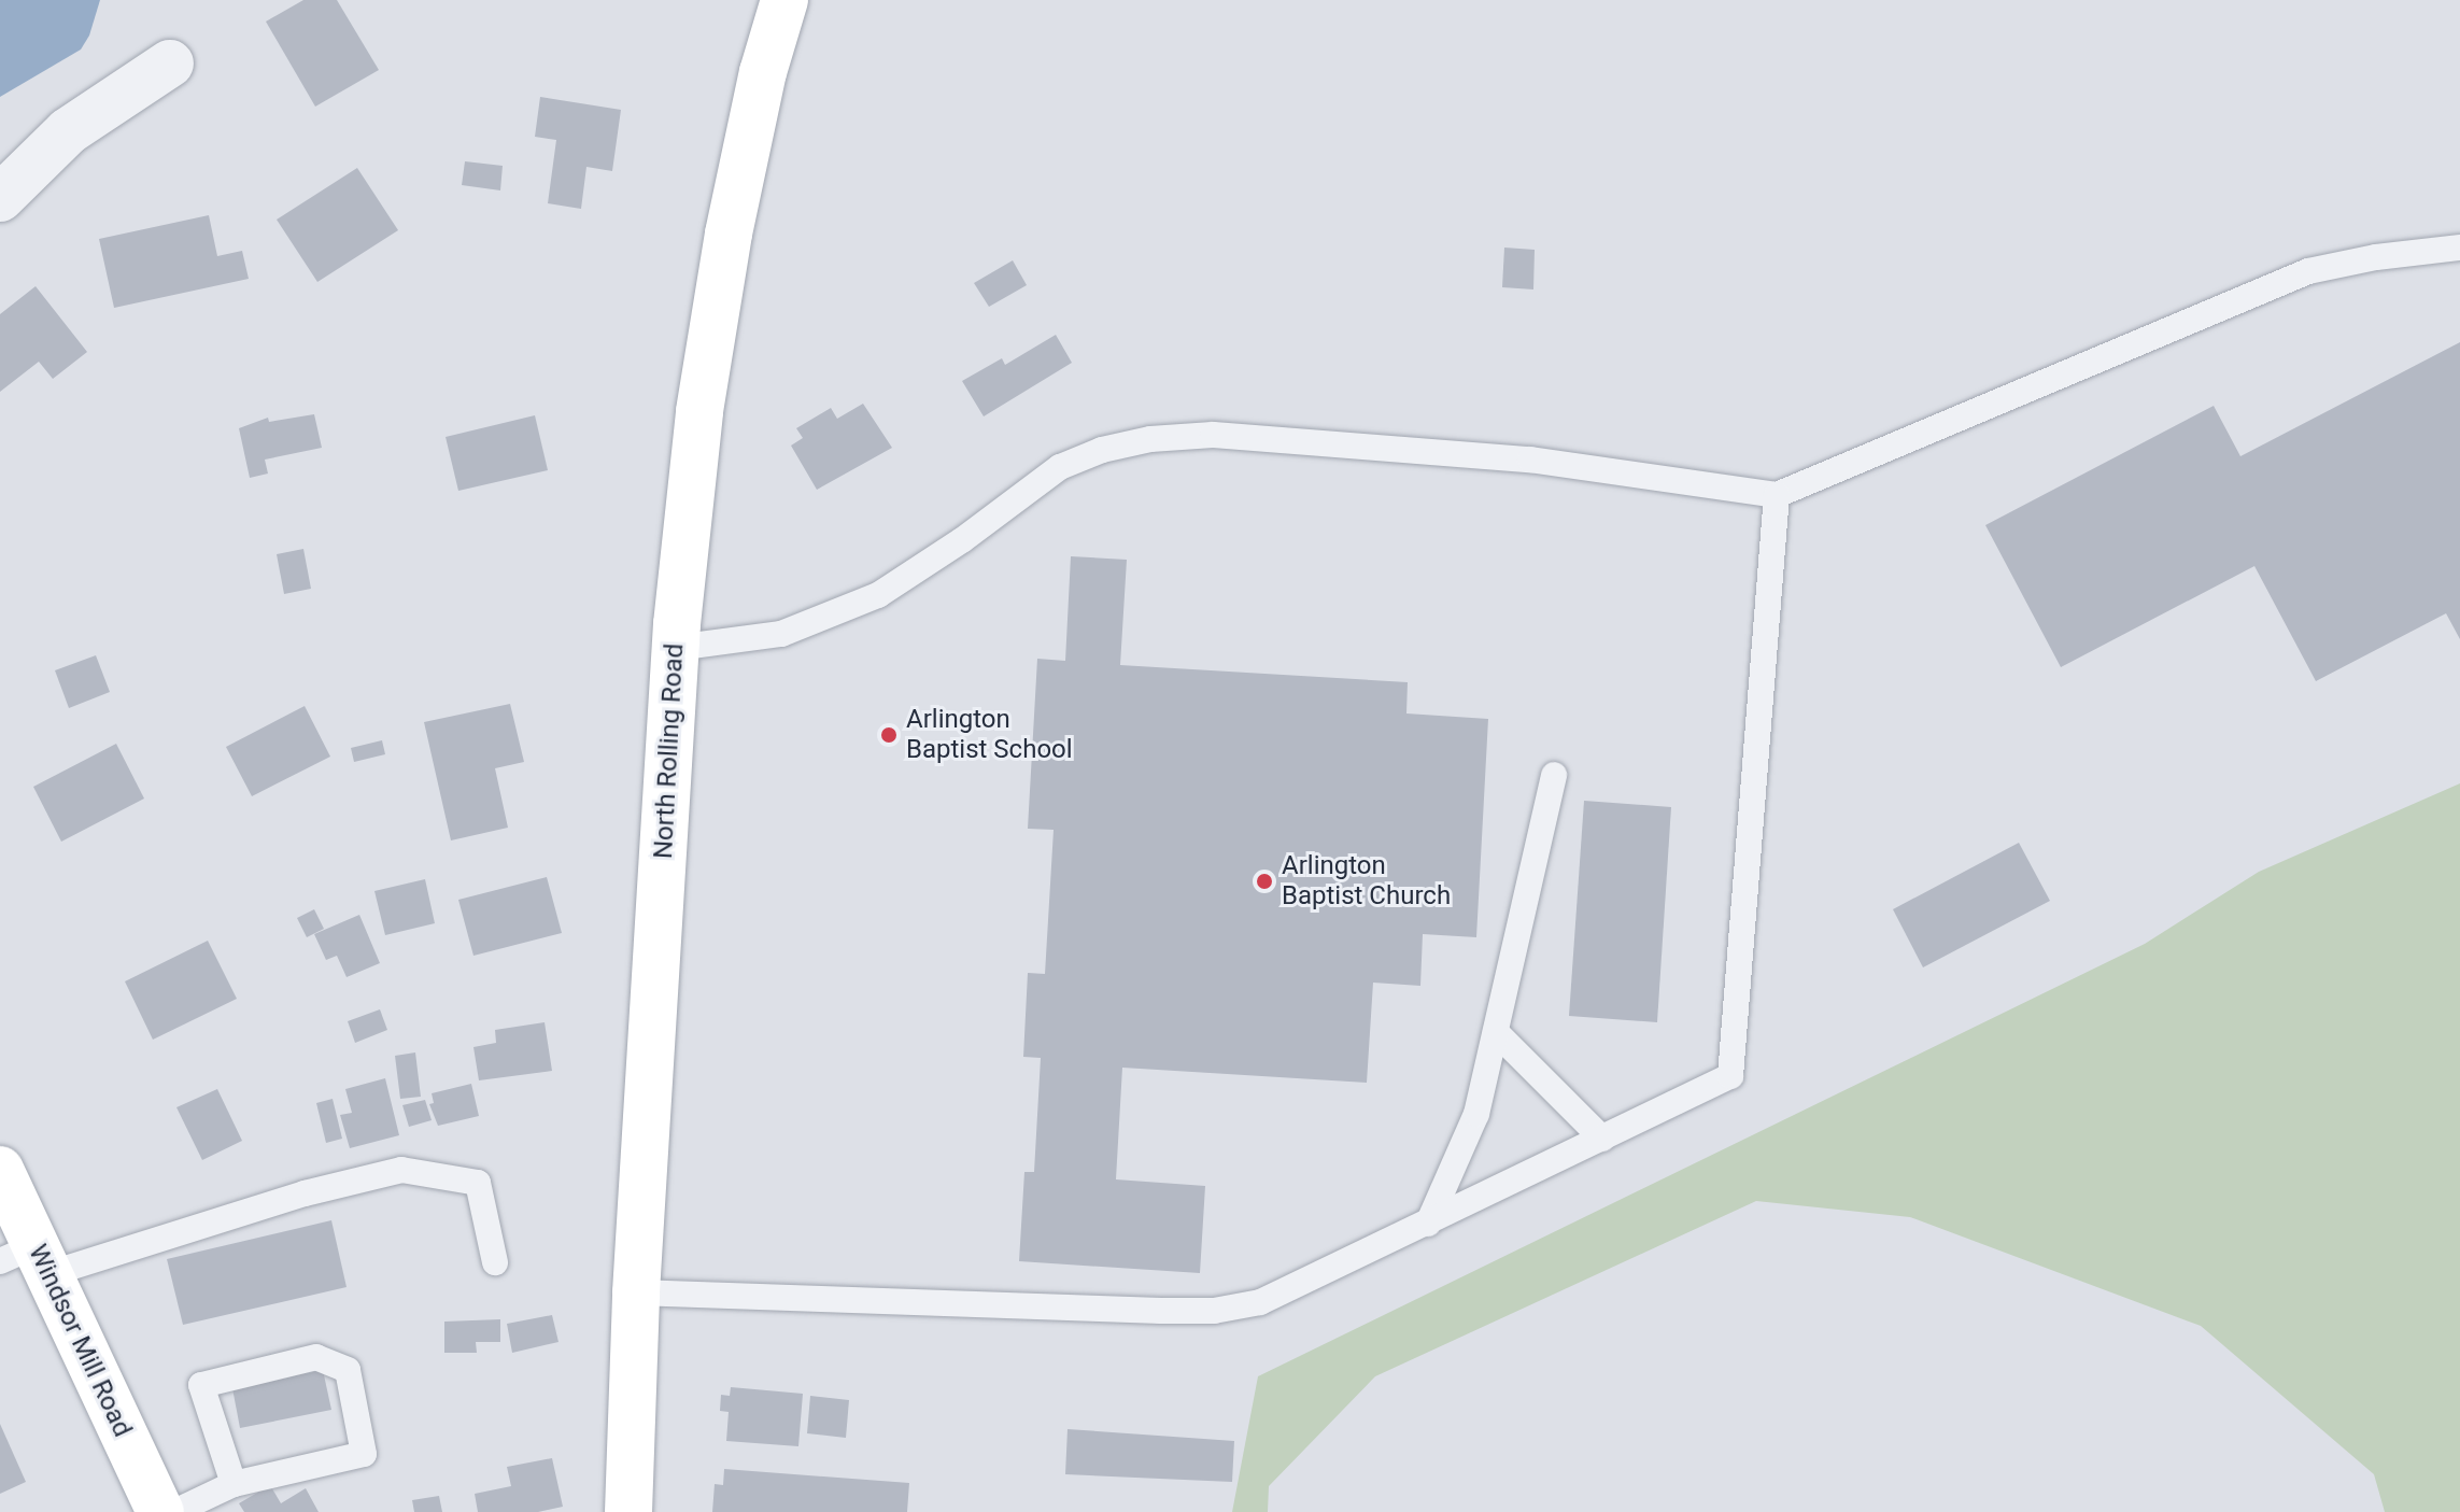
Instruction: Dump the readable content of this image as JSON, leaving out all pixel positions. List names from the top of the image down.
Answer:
{
  "streets": {
    "main road": ["North Rolling Road", "Windsor Mill Road"]
  },
  "places": ["Arlington Baptist School", "Arlington Baptist Church"]
}
